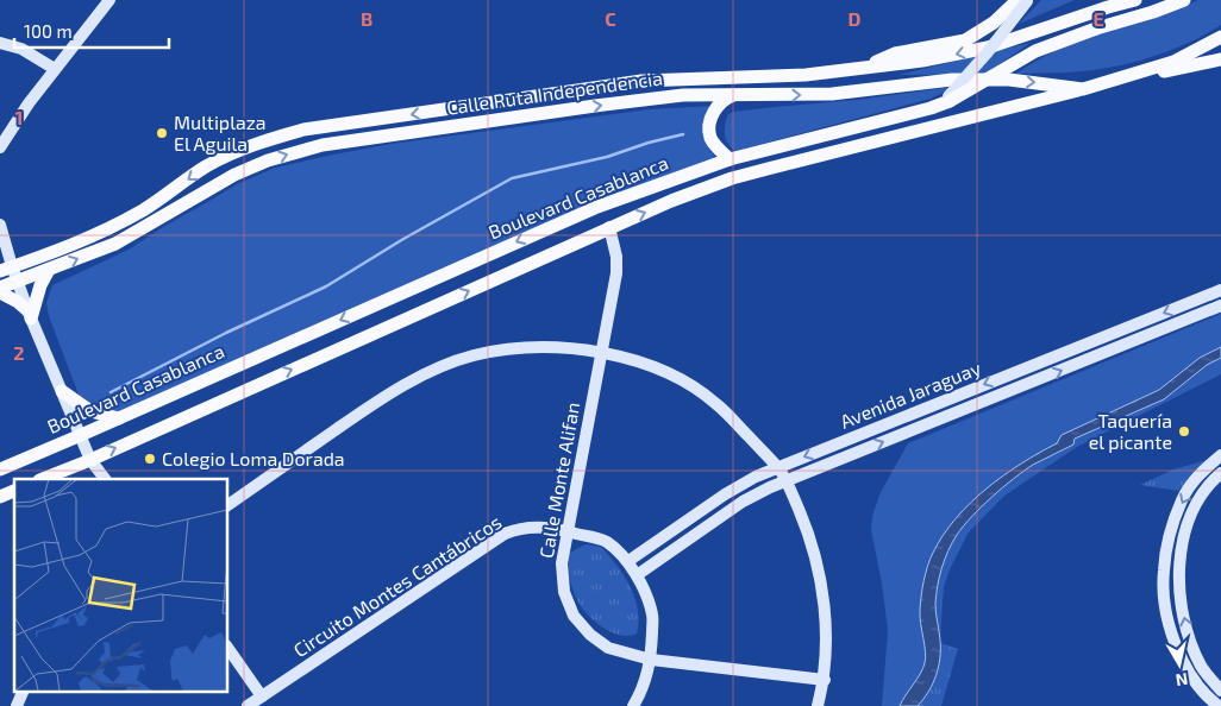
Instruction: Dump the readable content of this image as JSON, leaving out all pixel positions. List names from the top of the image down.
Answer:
{
  "streets": {
    "main road": ["Calle Ruta Independencia", "Boulevard Casablanca"],
    "street": ["Avenida Jaraguay", "Calle Monte Alifan", "Circuito Montes Cantábricos"]
  },
  "crossings": [
    ["Calle Ruta Independencia", "Boulevard Casablanca"],
    ["Boulevard Casablanca", "Calle Monte Alifan"],
    ["Avenida Jaraguay", "Circuito Montes Cantábricos"],
    ["Calle Monte Alifan", "Circuito Montes Cantábricos"]
  ],
  "places": ["Multiplaza El Aguila", "Taquería el picante", "Colegio Loma Dorada"],
  "scale_bar": "100 m",
  "north": "bottom",
  "grid": {
    "columns": [
      "B",
      "C",
      "D",
      "E"
    ],
    "rows": ["1", "2"]
  }
}
